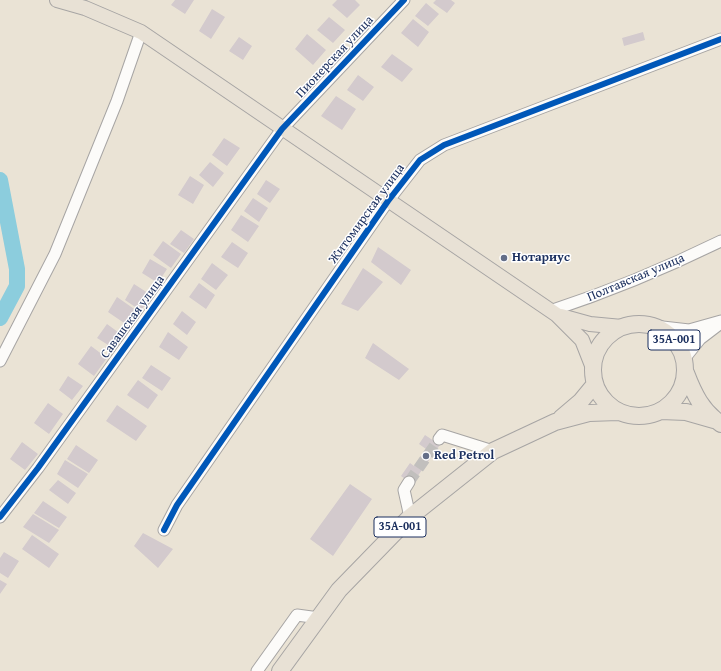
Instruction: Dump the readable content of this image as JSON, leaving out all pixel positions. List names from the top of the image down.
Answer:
{
  "streets": {
    "highway": ["35А-001"],
    "street": [
      "Пионерская улица",
      "Житомирская улица",
      "Полтавская улица",
      "Савашская улица"
    ]
  },
  "crossings": [
    ["Пионерская улица", "Савашская улица"]
  ],
  "places": ["Нотариус", "Red Petrol"]
}
